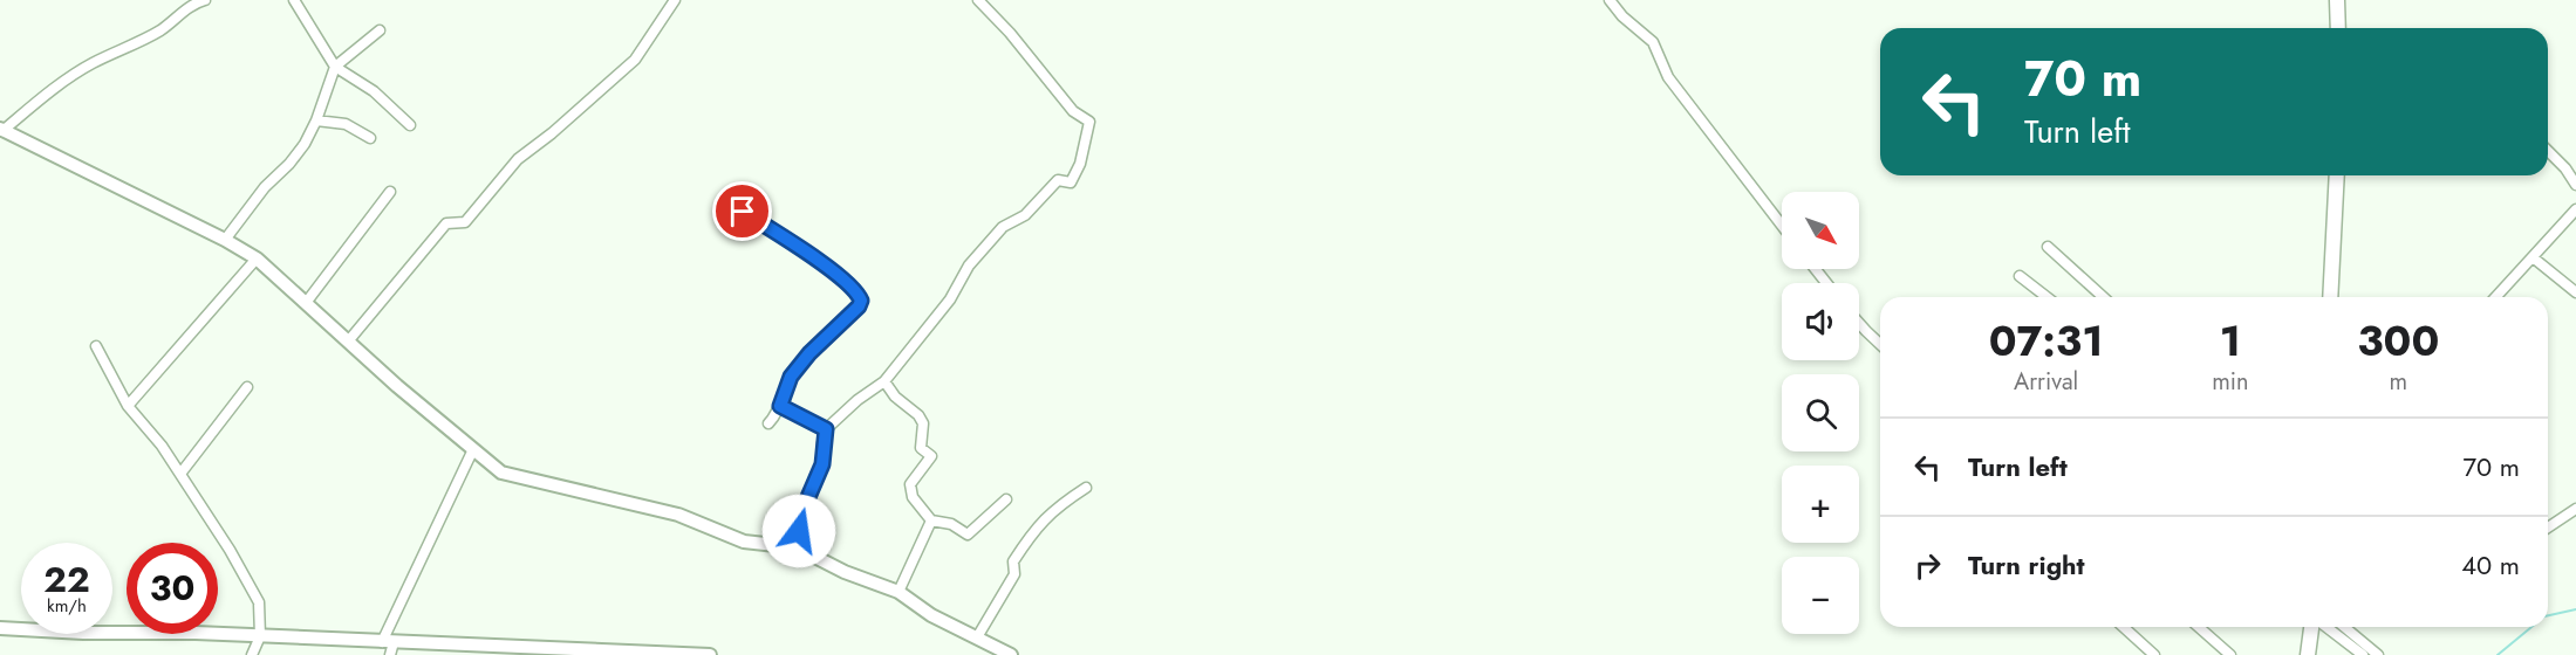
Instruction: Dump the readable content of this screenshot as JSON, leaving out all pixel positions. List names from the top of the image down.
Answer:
{
  "north": "bottom right",
  "page": {
    "turn": ["70 m", "Turn left"],
    "map_buttons": ["+", "−"],
    "eta": [
      "07:31",
      "Arrival",
      "1",
      "min",
      "300",
      "m"
    ],
    "list": [
      {
        "name": "Turn left",
        "value": "70 m"
      },
      {
        "name": "Turn right",
        "value": "40 m"
      }
    ],
    "speed": "22 km/h",
    "limit": "30"
  }
}
